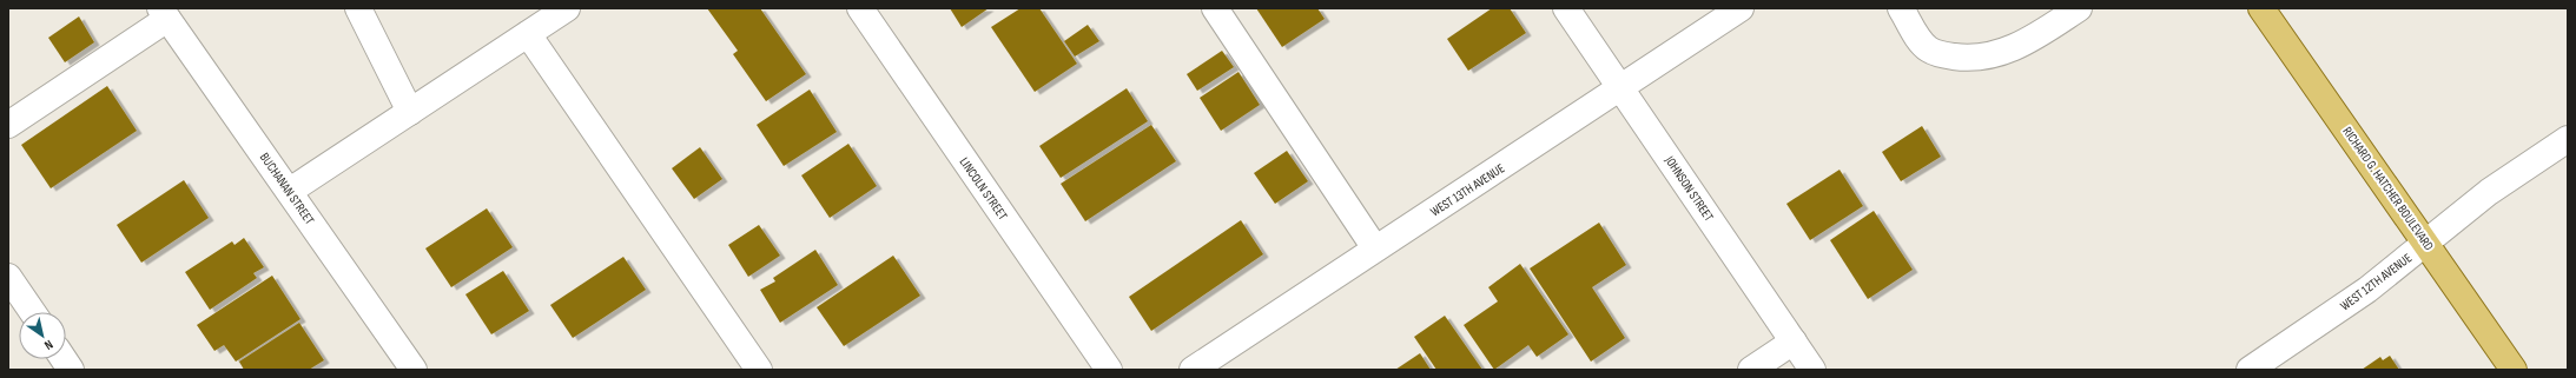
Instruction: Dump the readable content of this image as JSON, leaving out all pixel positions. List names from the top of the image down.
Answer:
{
  "streets": {
    "main road": ["RICHARD G. HATCHER BOULEVARD"],
    "street": [
      "BUCHANAN STREET",
      "LINCOLN STREET",
      "JOHNSON STREET",
      "WEST 13TH AVENUE",
      "WEST 12TH AVENUE"
    ]
  },
  "crossings": [
    ["JOHNSON STREET", "WEST 13TH AVENUE"],
    ["RICHARD G. HATCHER BOULEVARD", "WEST 12TH AVENUE"]
  ],
  "north": "bottom right"
}
